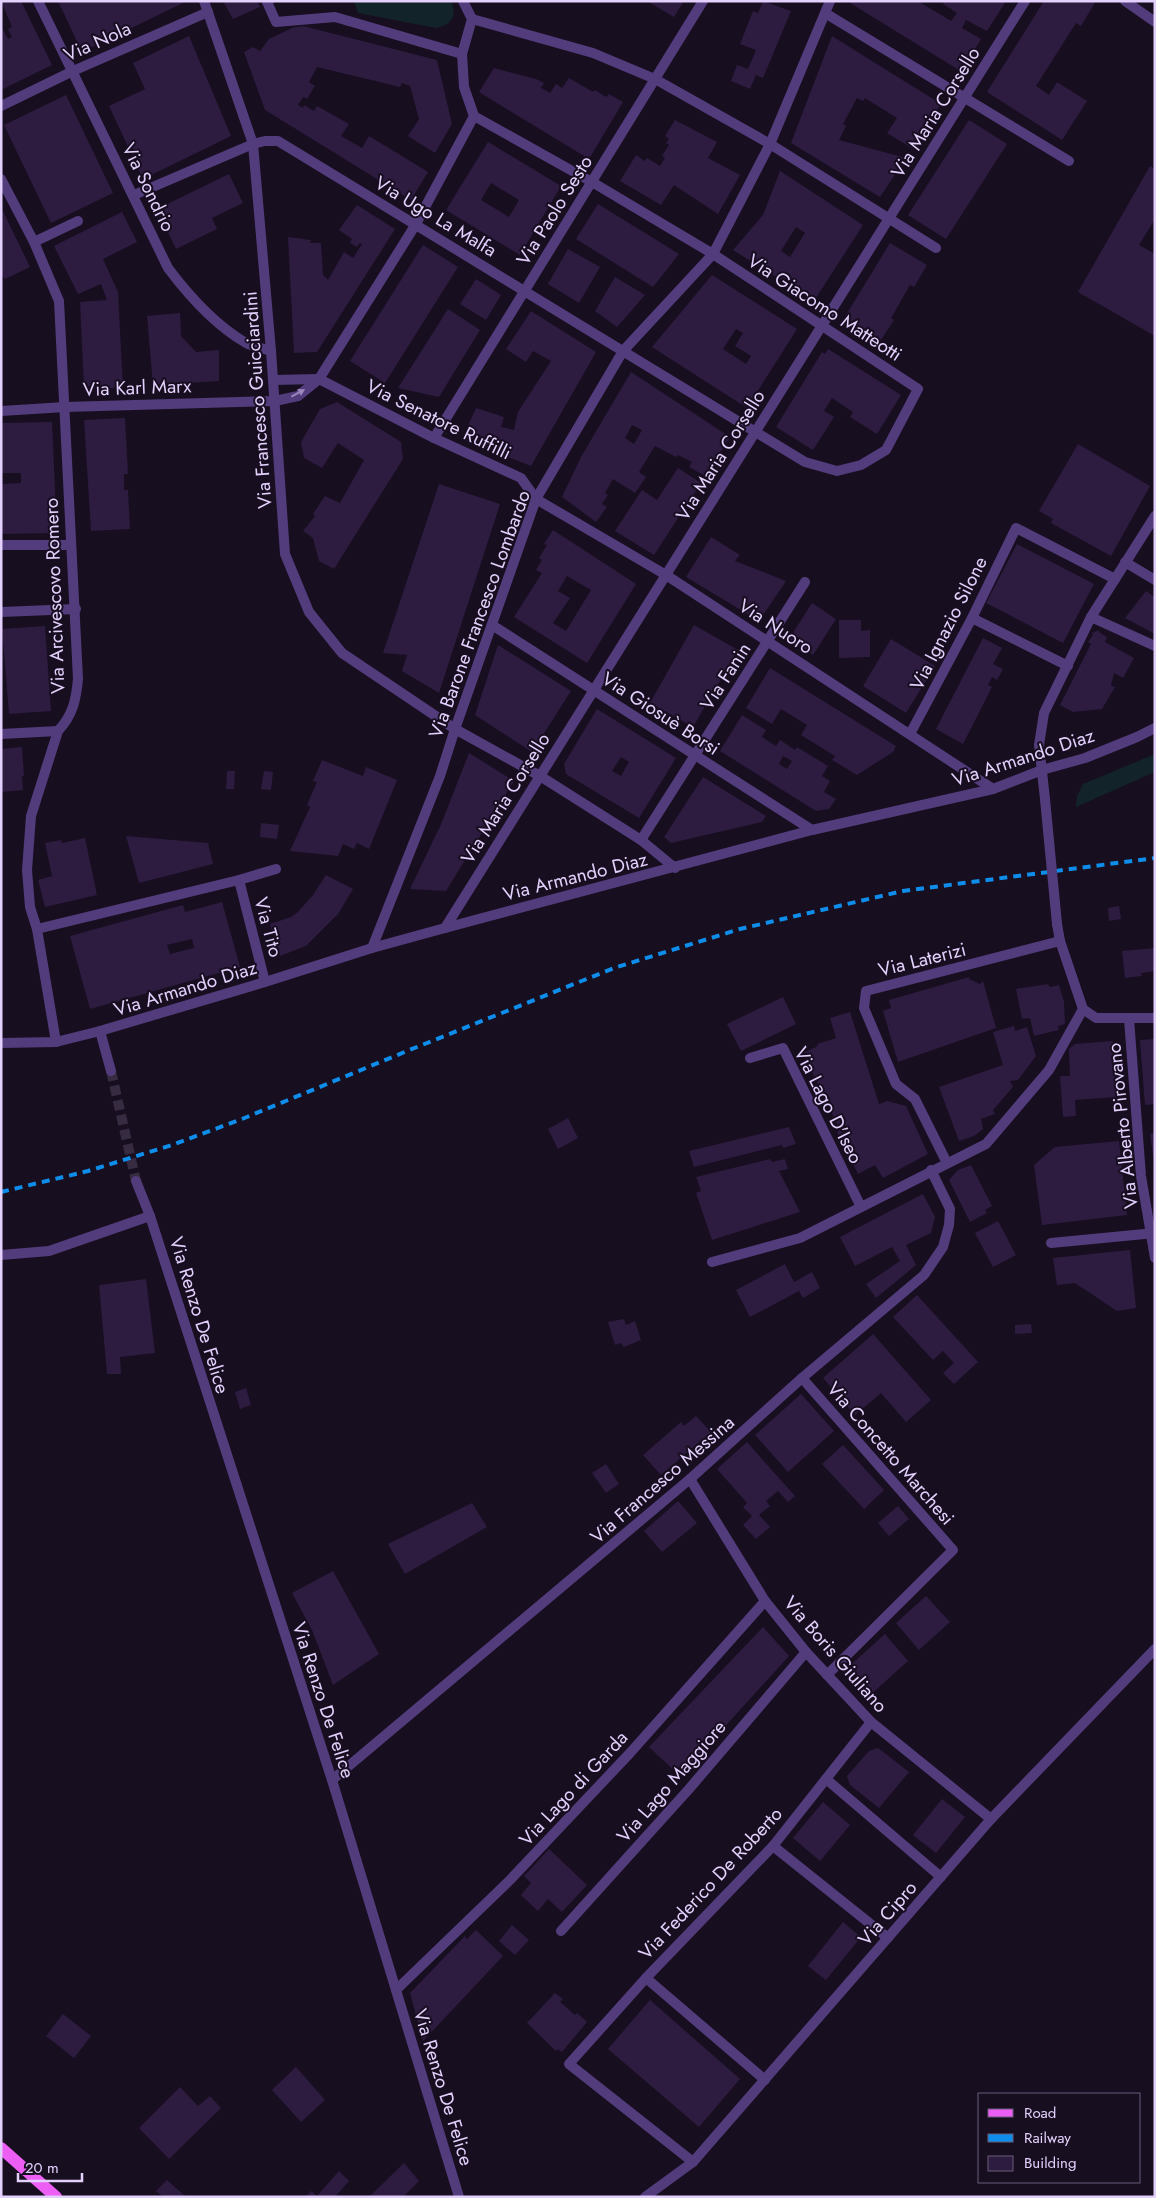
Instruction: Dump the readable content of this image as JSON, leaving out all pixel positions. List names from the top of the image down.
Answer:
{
  "streets": {
    "street": [
      "Via Nola",
      "Via Maria Corsello",
      "Via Sondrio",
      "Via Paolo Sesto",
      "Via Ugo La Malfa",
      "Via Giacomo Matteotti",
      "Via Karl Marx",
      "Via Francesco Guicciardini",
      "Via Senatore Ruffilli",
      "Via Arcivescovo Romero",
      "Via Barone Francesco Lombardo",
      "Via Ignazio Silone",
      "Via Nuoro",
      "Via Fanin",
      "Via Giosuè Borsi",
      "Via Armando Diaz",
      "Via Tito",
      "Via Laterizi",
      "Via Lago D'Iseo",
      "Via Alberto Pirovano",
      "Via Renzo De Felice",
      "Via Concetto Marchesi",
      "Via Francesco Messina",
      "Via Boris Giuliano",
      "Via Lago Maggiore",
      "Via Lago di Garda",
      "Via Federico De Roberto",
      "Via Cipro"
    ]
  },
  "crossings": [
    ["Via Nola", "Via Sondrio"],
    ["Via Nola", "Via Francesco Guicciardini"],
    ["Via Maria Corsello", "Via Ugo La Malfa"],
    ["Via Maria Corsello", "Via Giacomo Matteotti"],
    ["Via Maria Corsello", "Via Francesco Guicciardini"],
    ["Via Maria Corsello", "Via Nuoro"],
    ["Via Maria Corsello", "Via Giosuè Borsi"],
    ["Via Maria Corsello", "Via Armando Diaz"],
    ["Via Sondrio", "Via Ugo La Malfa"],
    ["Via Sondrio", "Via Francesco Guicciardini"],
    ["Via Paolo Sesto", "Via Ugo La Malfa"],
    ["Via Paolo Sesto", "Via Giacomo Matteotti"],
    ["Via Paolo Sesto", "Via Senatore Ruffilli"],
    ["Via Ugo La Malfa", "Via Giacomo Matteotti"],
    ["Via Ugo La Malfa", "Via Karl Marx"],
    ["Via Ugo La Malfa", "Via Francesco Guicciardini"],
    ["Via Ugo La Malfa", "Via Barone Francesco Lombardo"],
    ["Via Giacomo Matteotti", "Via Karl Marx"],
    ["Via Giacomo Matteotti", "Via Barone Francesco Lombardo"],
    ["Via Karl Marx", "Via Francesco Guicciardini"],
    ["Via Karl Marx", "Via Senatore Ruffilli"],
    ["Via Karl Marx", "Via Arcivescovo Romero"],
    ["Via Francesco Guicciardini", "Via Barone Francesco Lombardo"],
    ["Via Francesco Guicciardini", "Via Fanin"],
    ["Via Francesco Guicciardini", "Via Armando Diaz"],
    ["Via Senatore Ruffilli", "Via Barone Francesco Lombardo"],
    ["Via Senatore Ruffilli", "Via Nuoro"],
    ["Via Arcivescovo Romero", "Via Armando Diaz"],
    ["Via Barone Francesco Lombardo", "Via Nuoro"],
    ["Via Barone Francesco Lombardo", "Via Giosuè Borsi"],
    ["Via Barone Francesco Lombardo", "Via Armando Diaz"],
    ["Via Ignazio Silone", "Via Nuoro"],
    ["Via Nuoro", "Via Fanin"],
    ["Via Nuoro", "Via Armando Diaz"],
    ["Via Fanin", "Via Giosuè Borsi"],
    ["Via Giosuè Borsi", "Via Armando Diaz"],
    ["Via Armando Diaz", "Via Tito"],
    ["Via Renzo De Felice", "Via Francesco Messina"],
    ["Via Renzo De Felice", "Via Lago di Garda"],
    ["Via Concetto Marchesi", "Via Francesco Messina"],
    ["Via Concetto Marchesi", "Via Boris Giuliano"],
    ["Via Francesco Messina", "Via Boris Giuliano"],
    ["Via Boris Giuliano", "Via Lago Maggiore"],
    ["Via Boris Giuliano", "Via Lago di Garda"],
    ["Via Boris Giuliano", "Via Federico De Roberto"],
    ["Via Boris Giuliano", "Via Cipro"],
    ["Via Federico De Roberto", "Via Cipro"]
  ],
  "legend": ["Road", "Railway", "Building"],
  "scale_bar": "20 m"
}
